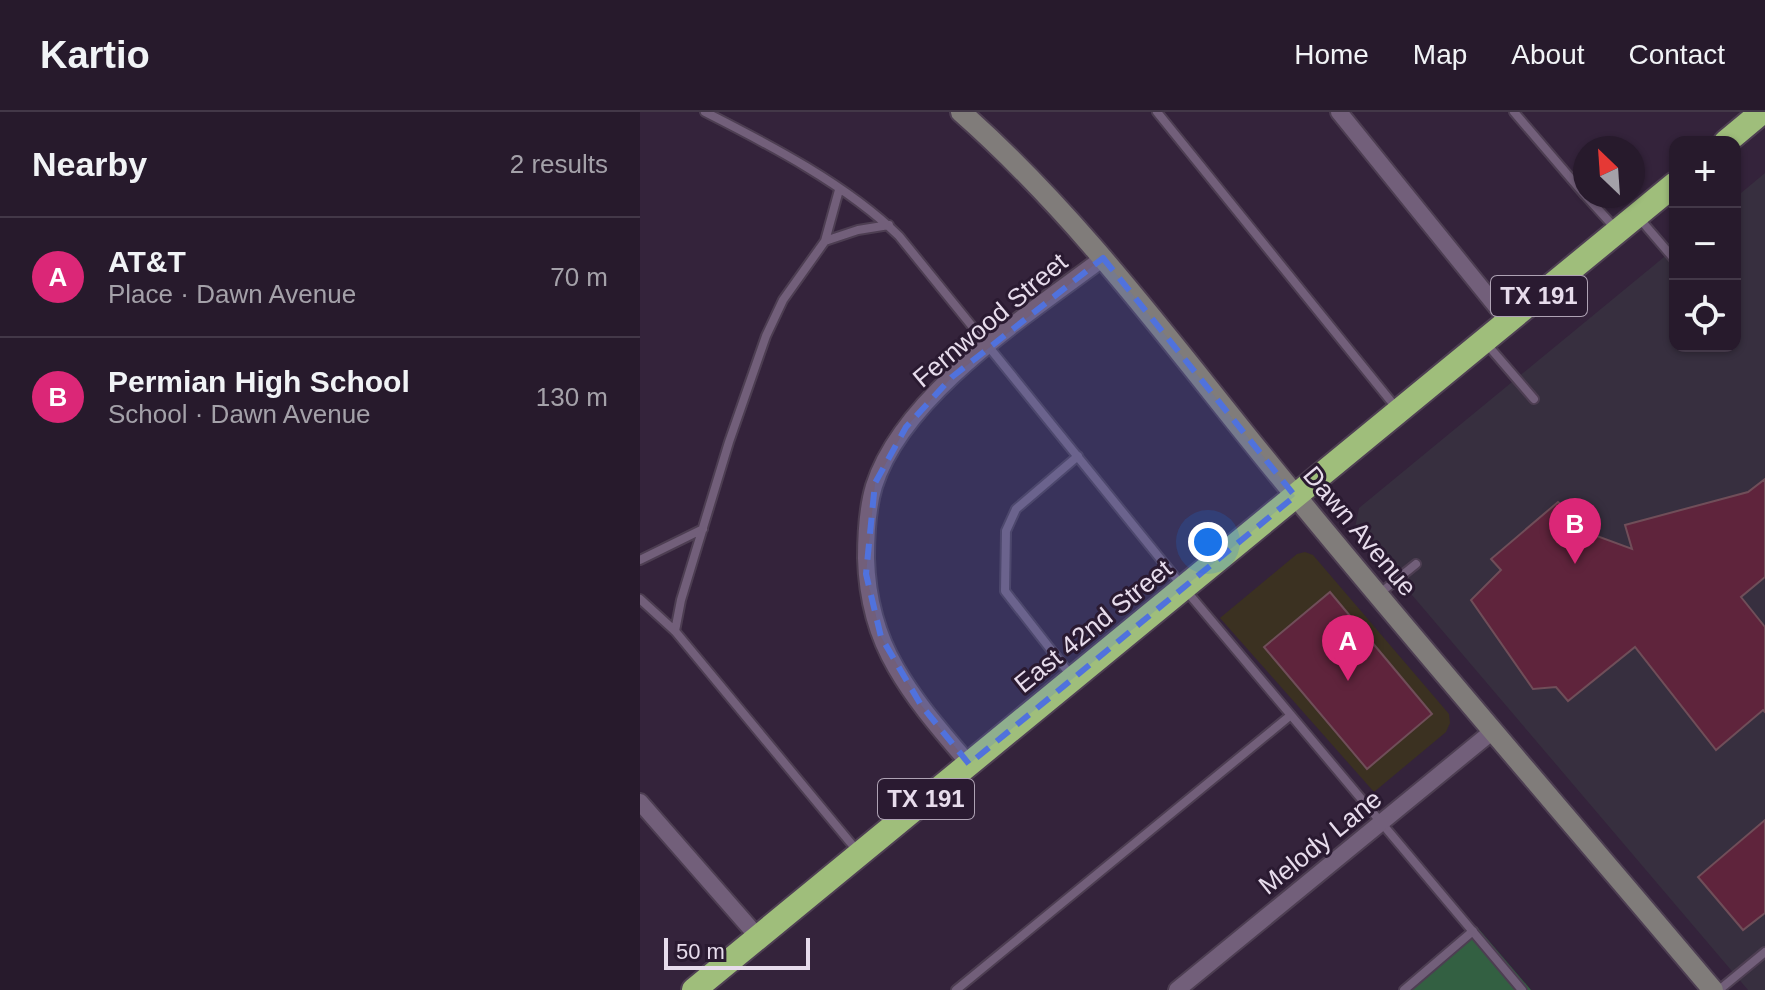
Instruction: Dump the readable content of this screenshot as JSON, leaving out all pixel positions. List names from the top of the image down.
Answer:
{
  "streets": {
    "highway": ["TX 191", "East 42nd Street"],
    "street": ["Fernwood Street", "Dawn Avenue", "Melody Lane"]
  },
  "crossings": [
    ["Fernwood Street", "Dawn Avenue"],
    ["Fernwood Street", "East 42nd Street"],
    ["Dawn Avenue", "East 42nd Street"],
    ["Dawn Avenue", "Melody Lane"]
  ],
  "scale_bar": "50 m",
  "north": "top left",
  "page": {
    "header": "Kartio",
    "nav": [
      "Home",
      "Map",
      "About",
      "Contact"
    ],
    "heading": ["Nearby", "2 results"],
    "map_buttons": ["+", "−"],
    "list": [
      {
        "mark": "A",
        "name": "AT&T",
        "note": "Place · Dawn Avenue",
        "value": "70 m"
      },
      {
        "mark": "B",
        "name": "Permian High School",
        "note": "School · Dawn Avenue",
        "value": "130 m"
      }
    ],
    "pins": ["B", "A"],
    "scale": "50 m"
  }
}
